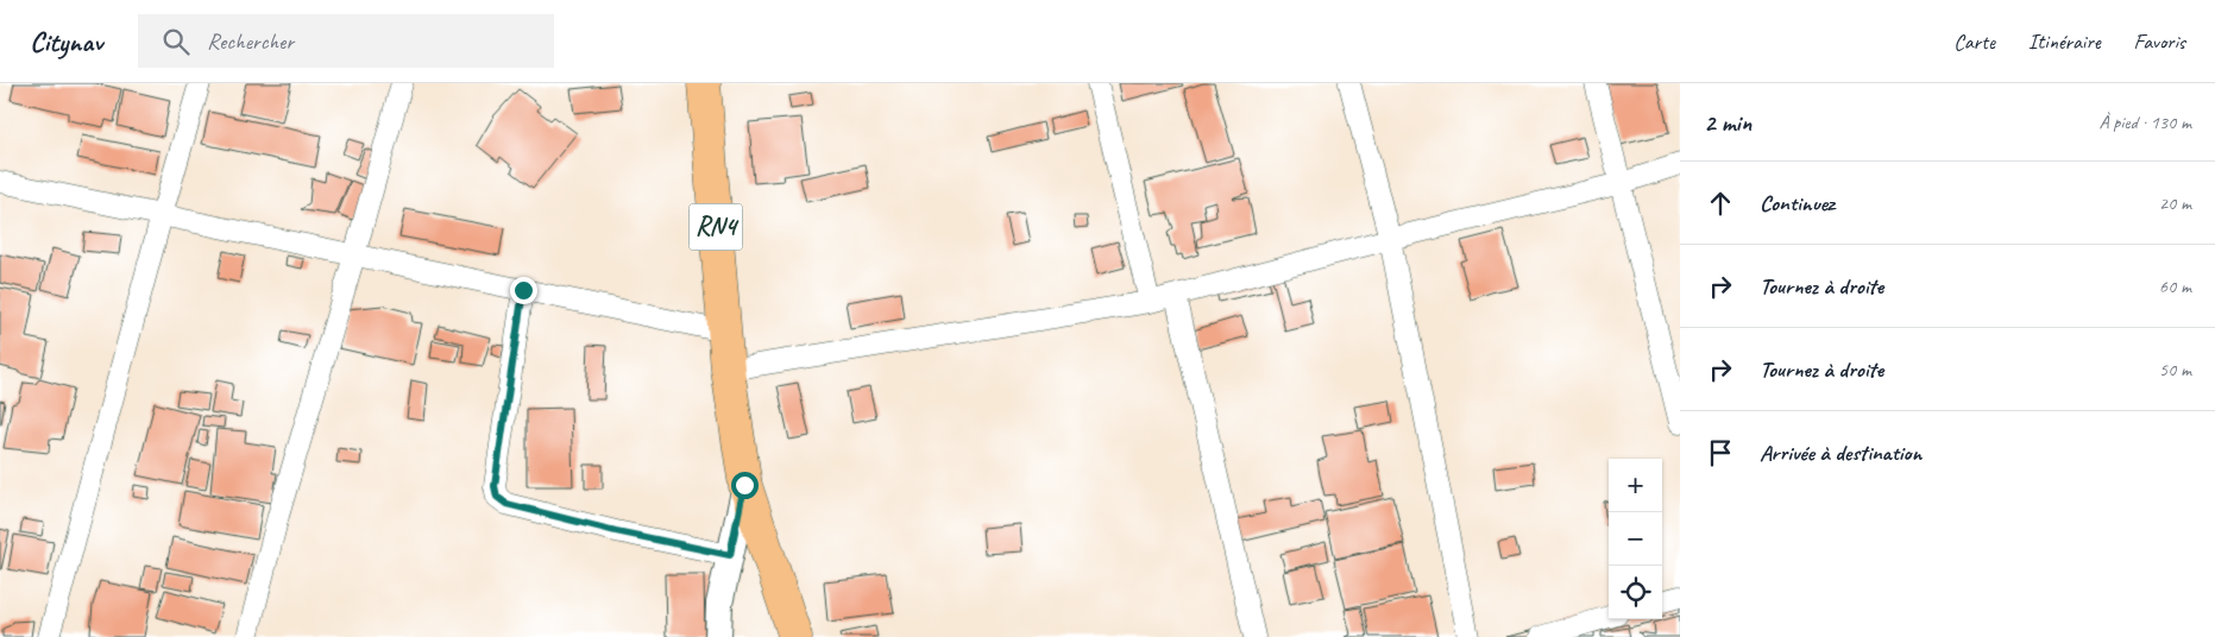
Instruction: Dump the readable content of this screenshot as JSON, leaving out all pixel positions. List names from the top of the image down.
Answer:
{
  "streets": {
    "highway": ["RN4"]
  },
  "page": {
    "header": "Citynav",
    "search": "Rechercher",
    "nav": ["Carte", "Itinéraire", "Favoris"],
    "heading": ["2 min", "À pied · 130 m"],
    "list": [
      ["Continuez", "20 m"],
      ["Tournez à droite", "60 m"],
      ["Tournez à droite", "50 m"],
      "Arrivée à destination"
    ],
    "map_buttons": ["+", "−"]
  }
}
